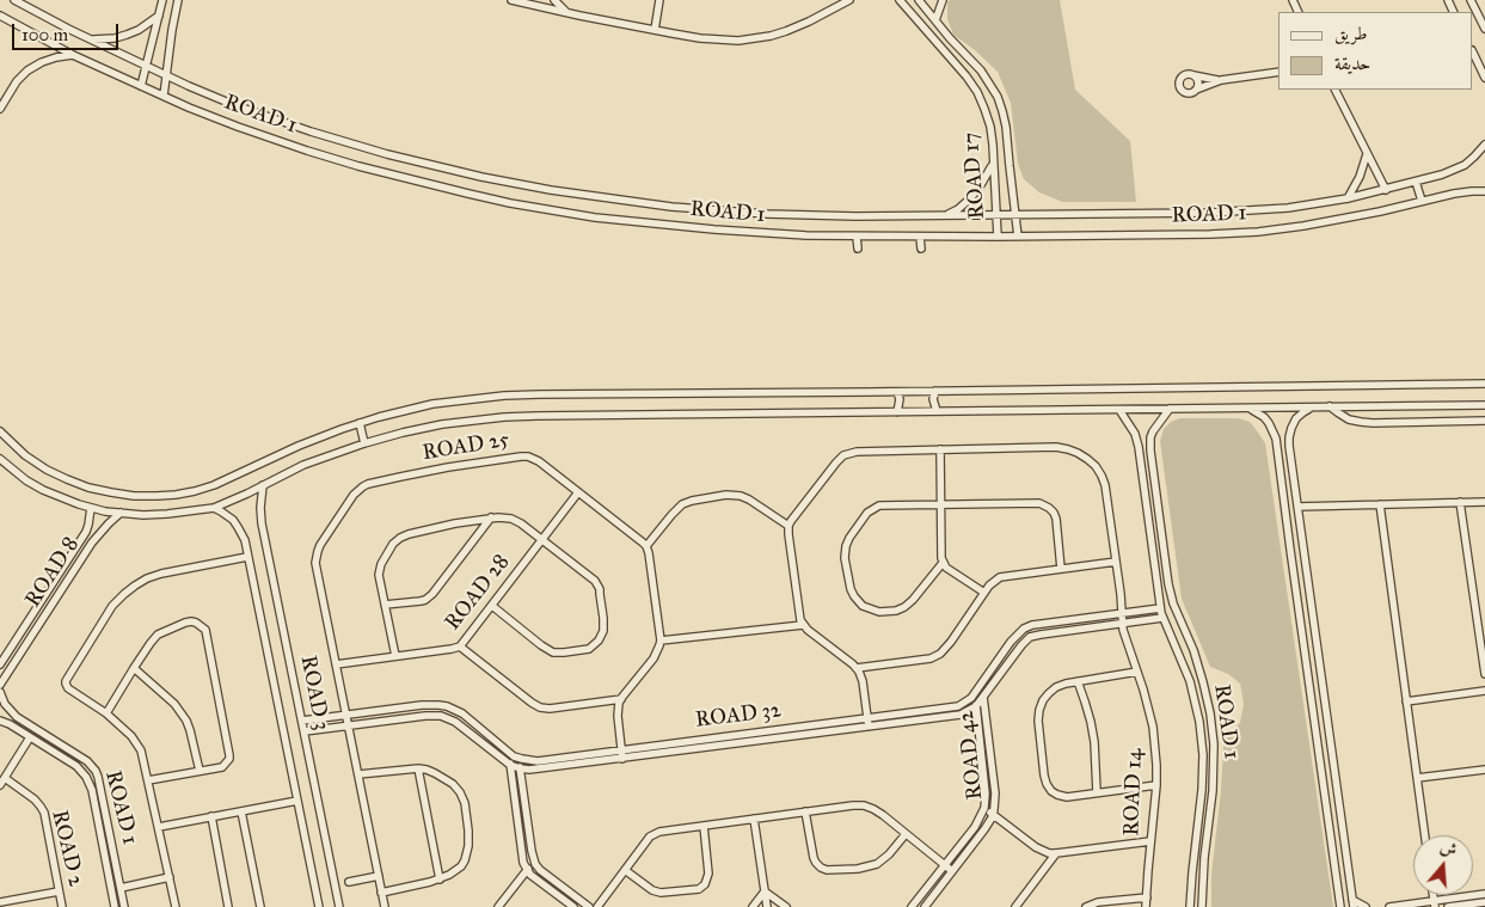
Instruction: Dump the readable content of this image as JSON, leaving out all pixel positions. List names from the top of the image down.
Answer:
{
  "streets": {
    "street": [
      "ROAD 1",
      "ROAD 17",
      "ROAD 25",
      "ROAD 8",
      "ROAD 28",
      "ROAD 3",
      "ROAD 32",
      "ROAD 42",
      "ROAD 14",
      "ROAD 2"
    ]
  },
  "crossings": [
    ["ROAD 1", "ROAD 17"],
    ["ROAD 1", "ROAD 32"],
    ["ROAD 25", "ROAD 28"],
    ["ROAD 25", "ROAD 32"],
    ["ROAD 3", "ROAD 32"],
    ["ROAD 32", "ROAD 42"],
    ["ROAD 32", "ROAD 14"]
  ],
  "legend": ["طريق", "حديقة"],
  "scale_bar": "100 m",
  "north": "top"
}
